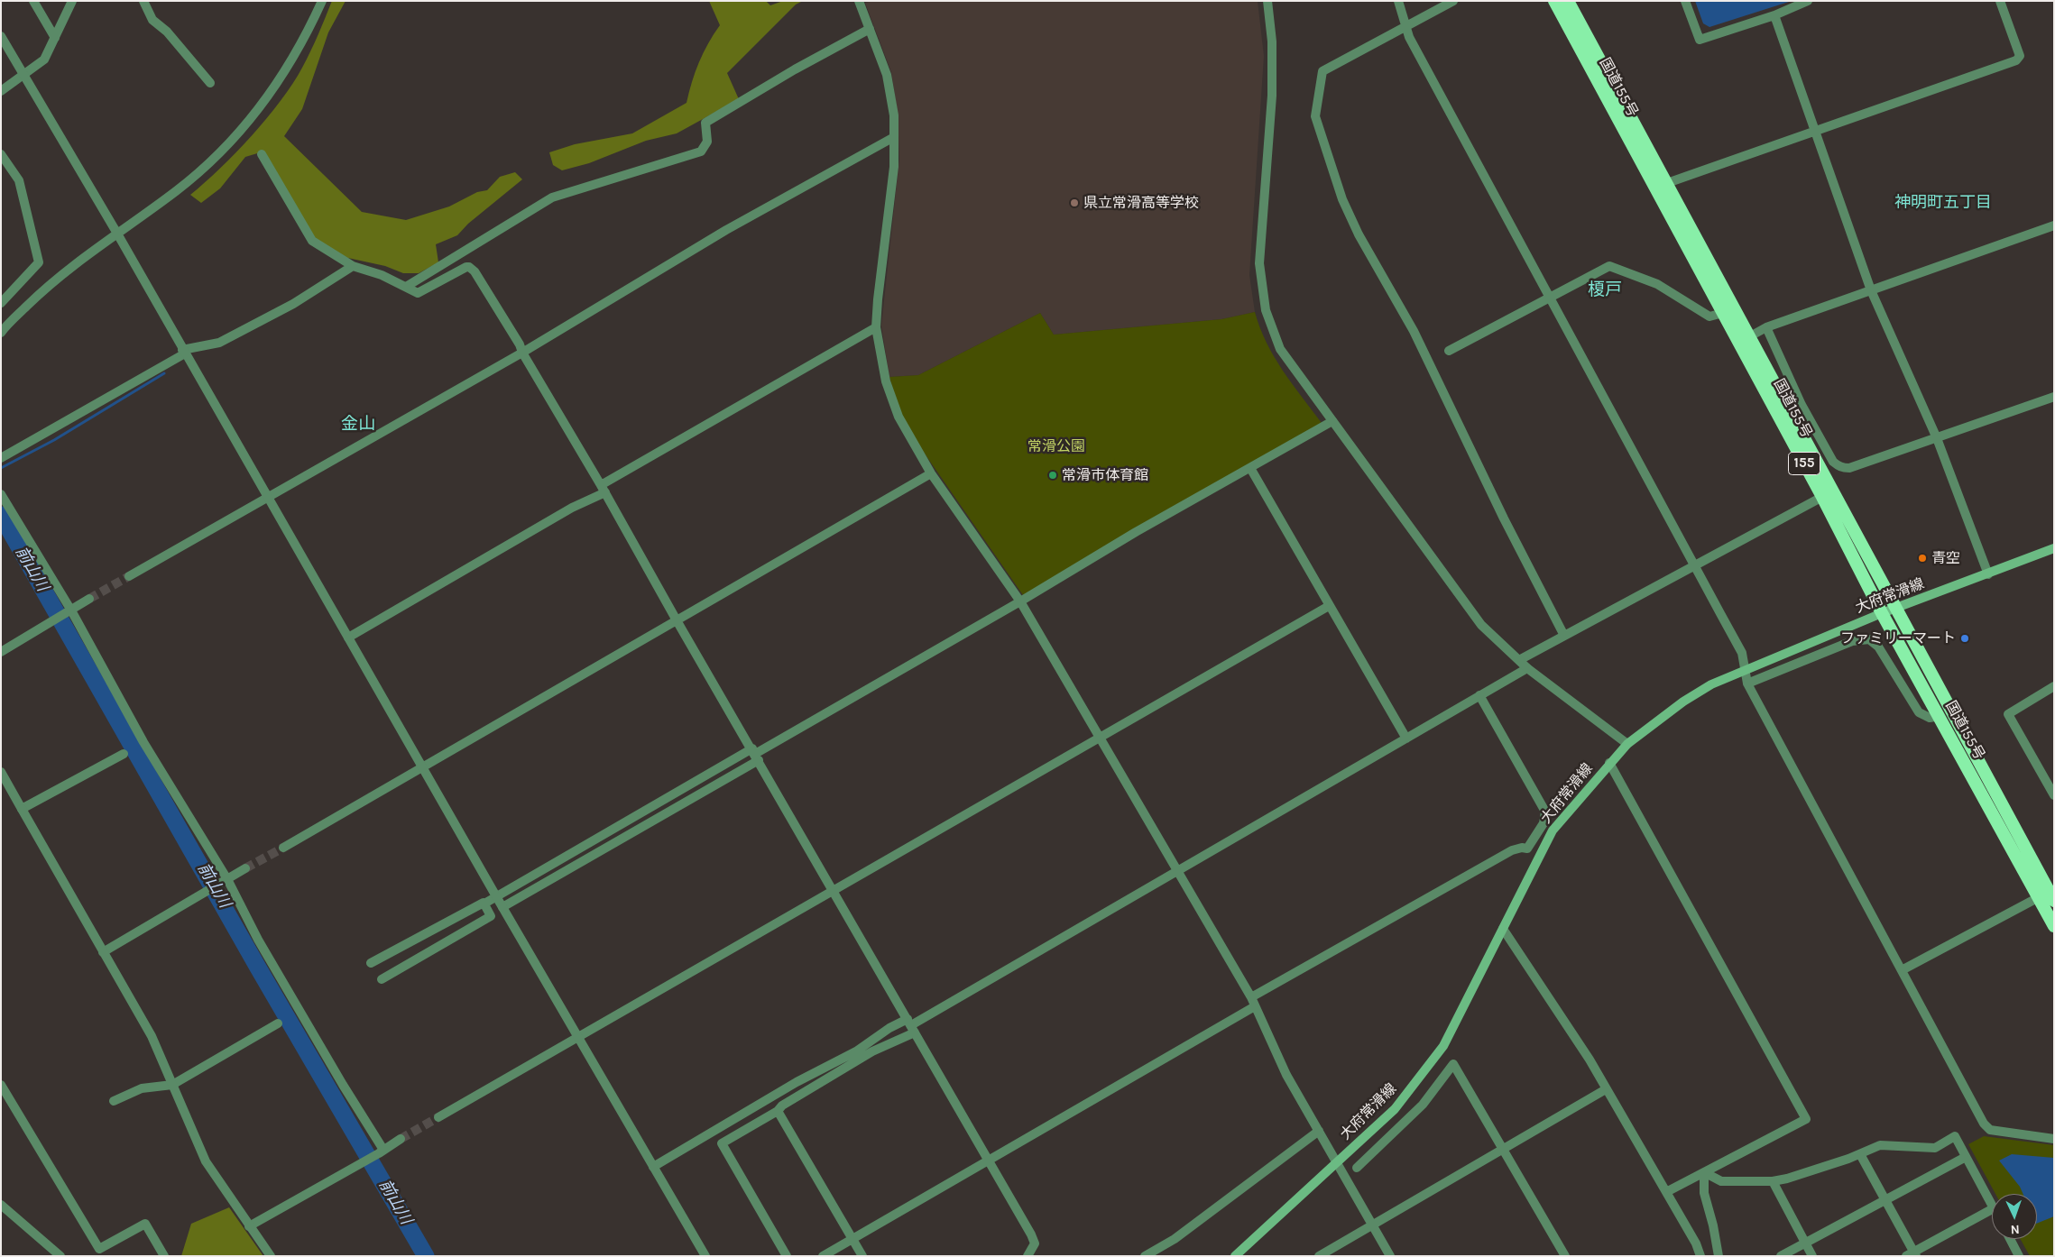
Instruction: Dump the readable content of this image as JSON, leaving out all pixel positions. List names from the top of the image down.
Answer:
{
  "streets": {
    "highway": ["国道155号", "155"],
    "main road": ["大府常滑線"]
  },
  "crossings": [
    ["国道155号", "大府常滑線"]
  ],
  "districts": ["神明町五丁目", "榎戸", "金山"],
  "water": ["前山川"],
  "parks": ["常滑公園"],
  "places": [
    "県立常滑高等学校",
    "常滑市体育館",
    "青空",
    "ファミリーマート"
  ],
  "north": "bottom"
}
